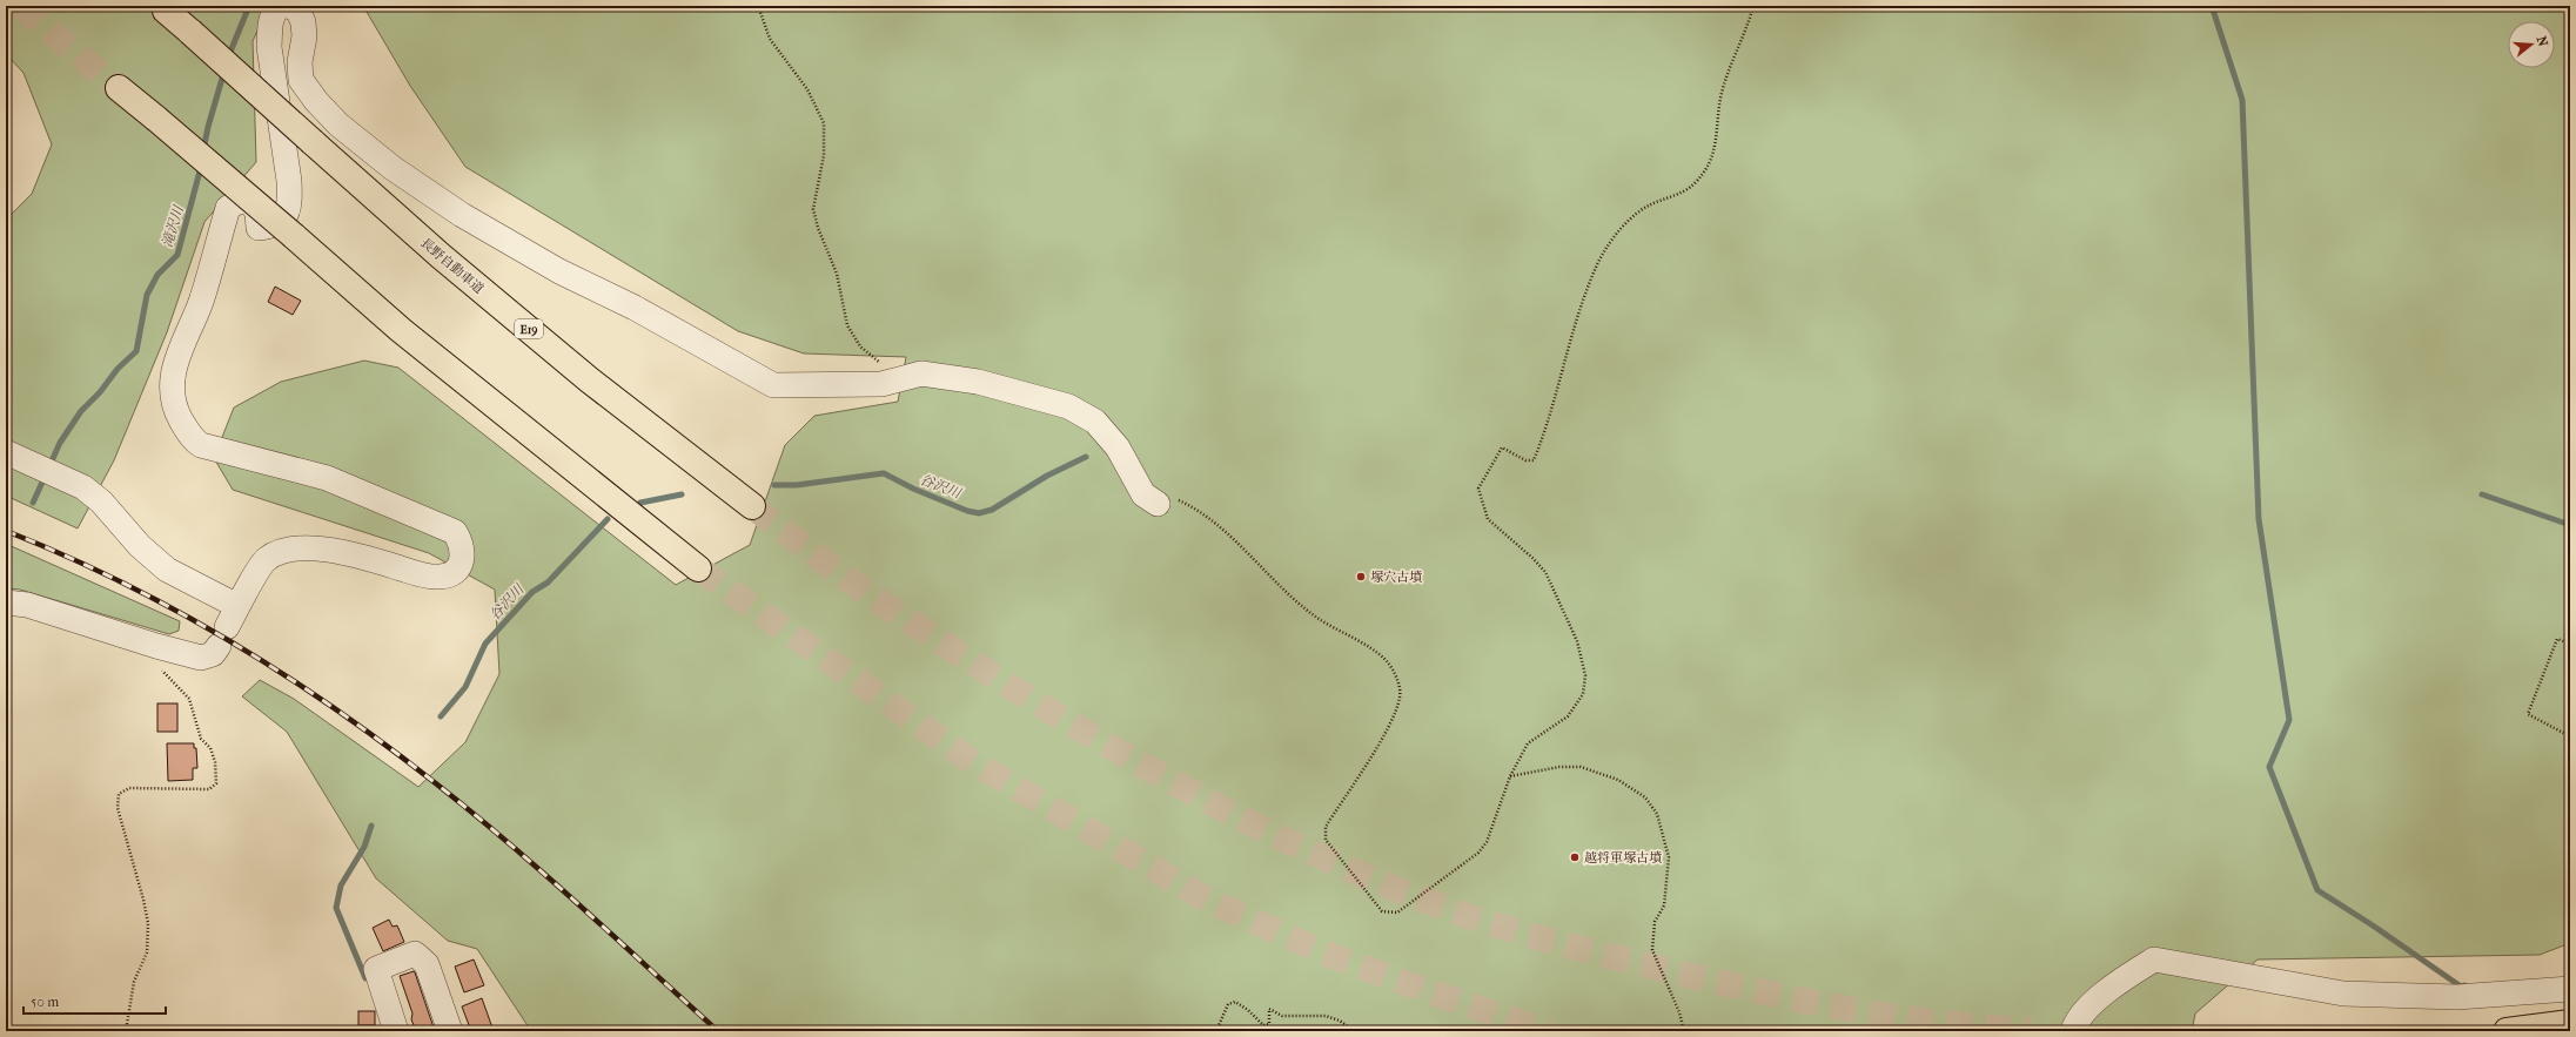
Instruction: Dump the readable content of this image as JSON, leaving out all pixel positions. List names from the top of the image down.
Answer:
{
  "streets": {
    "highway": ["長野自動車道", "E19"]
  },
  "water": ["滝沢川", "谷沢川"],
  "places": ["塚穴古墳", "越将軍塚古墳"],
  "scale_bar": "50 m",
  "north": "right"
}
